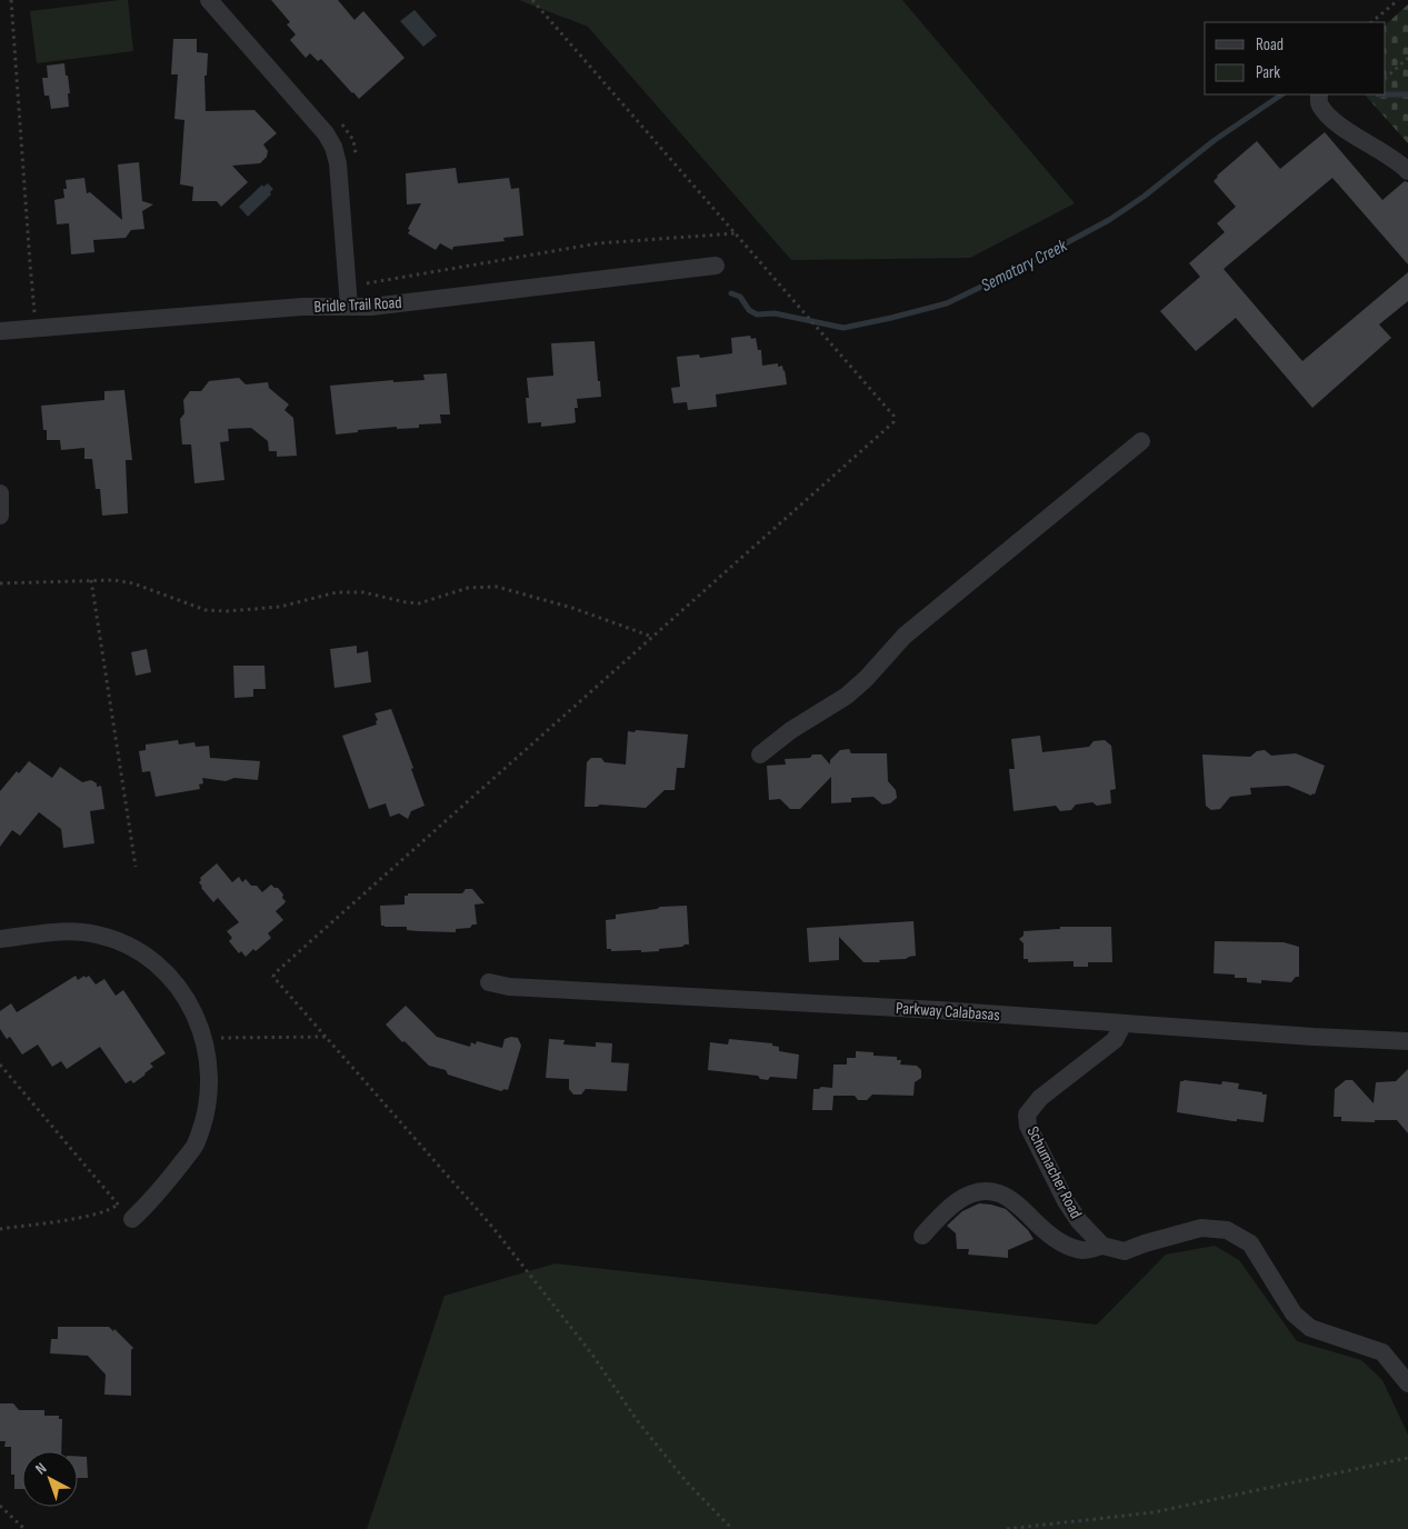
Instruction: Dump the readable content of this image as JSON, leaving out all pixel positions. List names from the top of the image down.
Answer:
{
  "streets": {
    "street": ["Bridle Trail Road", "Parkway Calabasas", "Schumacher Road"]
  },
  "crossings": [
    ["Parkway Calabasas", "Schumacher Road"]
  ],
  "water": ["Sematary Creek"],
  "legend": ["Road", "Park"],
  "north": "top left"
}
